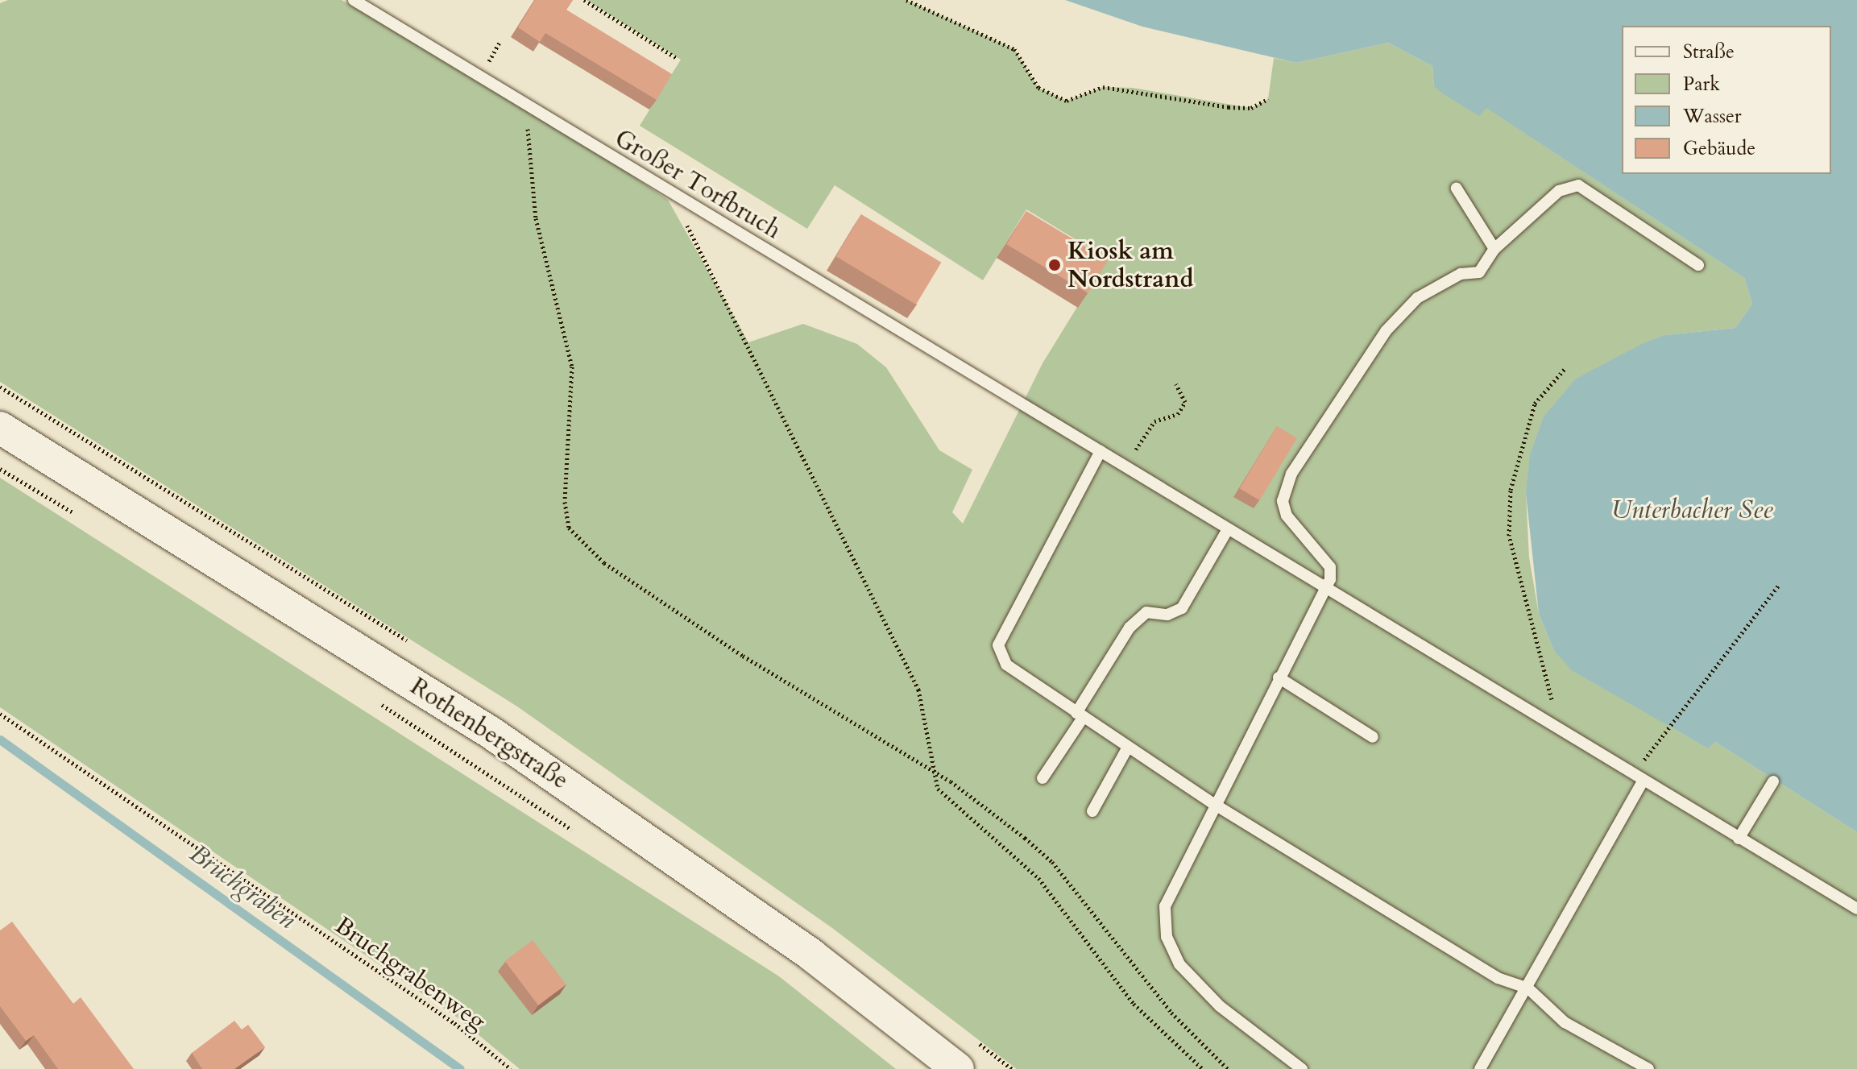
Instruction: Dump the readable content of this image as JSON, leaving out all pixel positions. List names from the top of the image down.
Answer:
{
  "streets": {
    "main road": ["Rothenbergstraße"],
    "lane": ["Großer Torfbruch"],
    "path": ["Bruchgrabenweg"]
  },
  "water": ["Unterbacher See", "Bruchgraben"],
  "places": ["Kiosk am Nordstrand"],
  "legend": [
    "Straße",
    "Park",
    "Wasser",
    "Gebäude"
  ]
}
